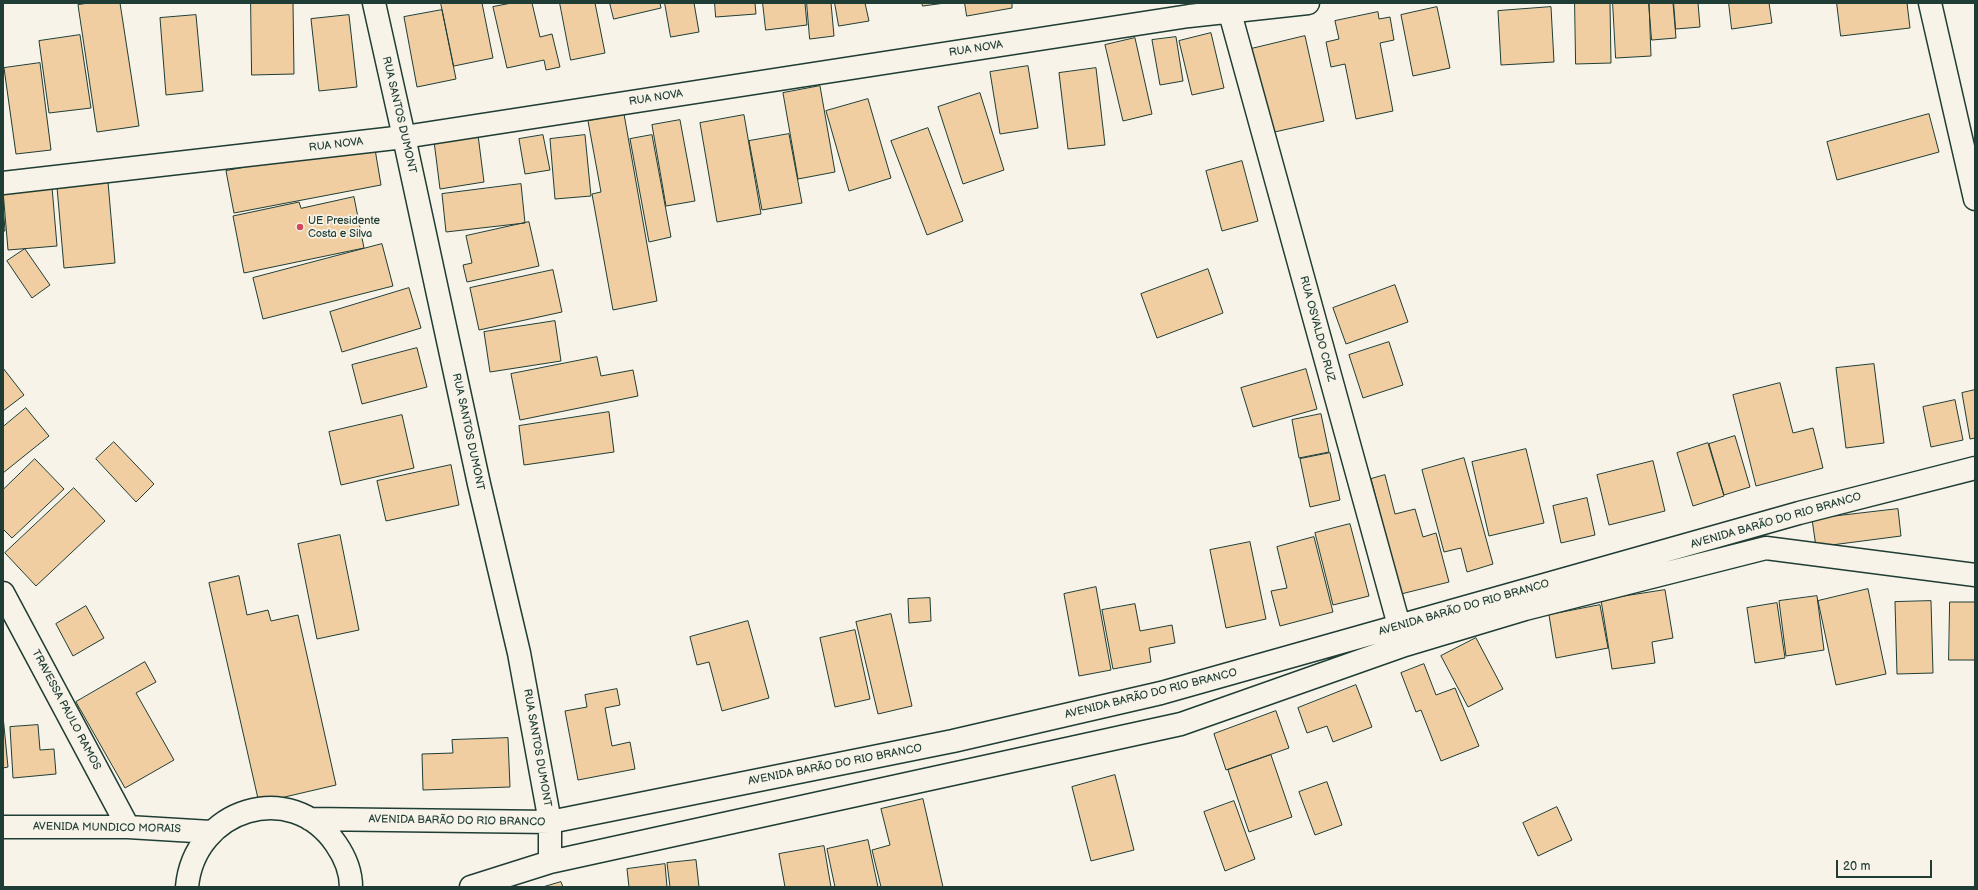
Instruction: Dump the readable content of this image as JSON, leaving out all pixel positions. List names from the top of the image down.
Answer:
{
  "streets": {
    "street": [
      "RUA NOVA",
      "RUA SANTOS DUMONT",
      "RUA OSVALDO CRUZ",
      "AVENIDA BARÃO DO RIO BRANCO",
      "TRAVESSA PAULO RAMOS",
      "AVENIDA MUNDICO MORAIS"
    ]
  },
  "crossings": [
    ["RUA NOVA", "RUA SANTOS DUMONT"],
    ["RUA NOVA", "RUA OSVALDO CRUZ"],
    ["RUA SANTOS DUMONT", "AVENIDA BARÃO DO RIO BRANCO"],
    ["RUA OSVALDO CRUZ", "AVENIDA BARÃO DO RIO BRANCO"],
    ["TRAVESSA PAULO RAMOS", "AVENIDA MUNDICO MORAIS"]
  ],
  "places": ["UE Presidente Costa e Silva"],
  "scale_bar": "20 m"
}
